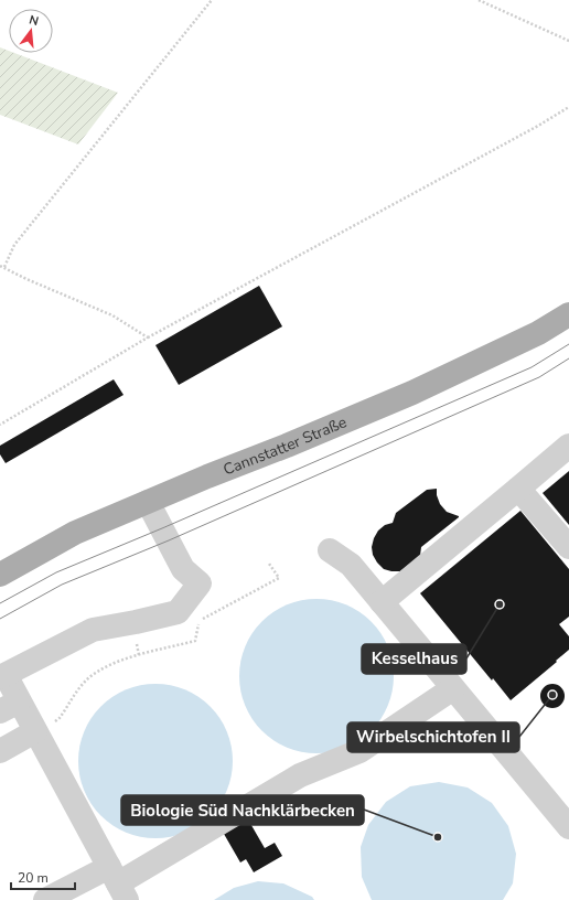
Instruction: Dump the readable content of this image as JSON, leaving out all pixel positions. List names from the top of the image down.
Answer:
{
  "streets": {
    "main road": ["Cannstatter Straße"]
  },
  "places": ["Kesselhaus", "Wirbelschichtofen II", "Biologie Süd Nachklärbecken"],
  "scale_bar": "20 m",
  "north": "top"
}
